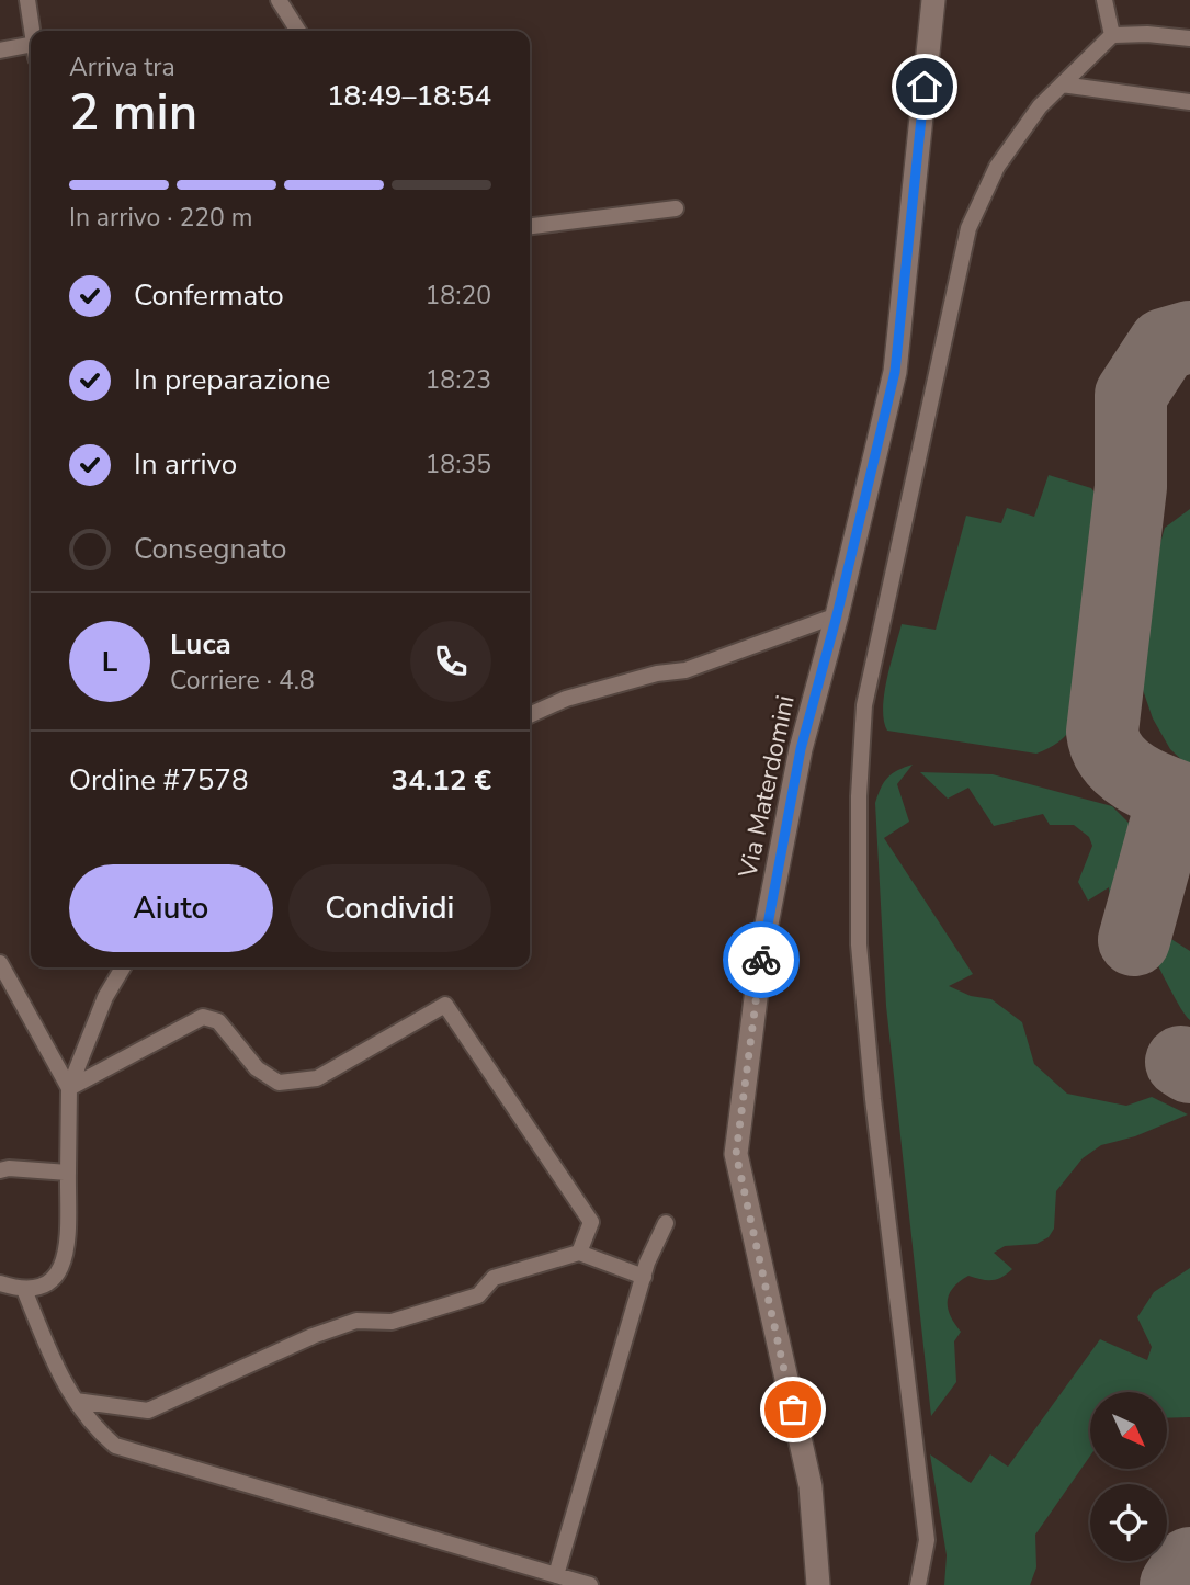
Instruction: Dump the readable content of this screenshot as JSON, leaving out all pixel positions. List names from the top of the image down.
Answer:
{
  "streets": {
    "street": ["Via Materdomini"]
  },
  "north": "bottom right",
  "page": {
    "heading": ["2 min", "Arriva tra", "18:49–18:54"],
    "panel": [
      "Luca",
      "Corriere · 4.8",
      "Ordine #7578",
      "34.12 €"
    ],
    "bar": "In arrivo · 220 m",
    "list": [
      ["Confermato", "18:20"],
      ["In preparazione", "18:23"],
      ["In arrivo", "18:35"],
      "Consegnato"
    ],
    "round": "L",
    "buttons": ["Aiuto", "Condividi"]
  }
}
